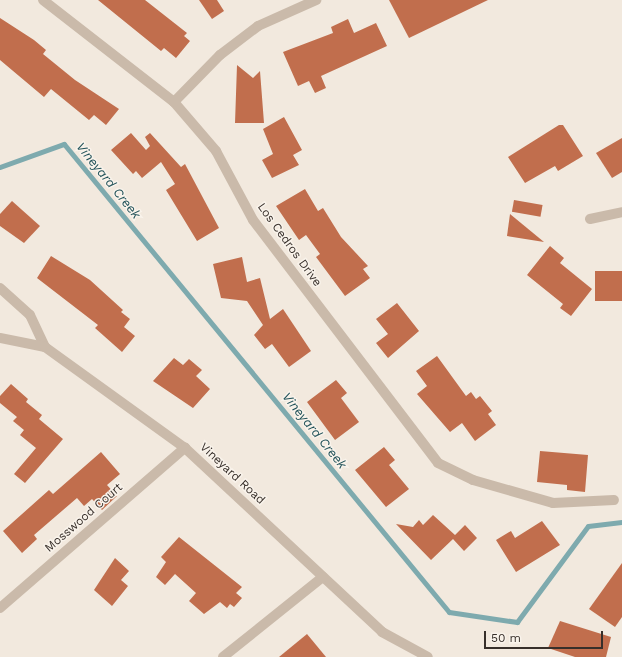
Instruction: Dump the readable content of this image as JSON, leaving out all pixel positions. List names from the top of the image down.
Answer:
{
  "streets": {
    "street": ["Los Cedros Drive", "Vineyard Road", "Mosswood Court"]
  },
  "crossings": [
    ["Vineyard Road", "Mosswood Court"]
  ],
  "water": ["Vineyard Creek"],
  "scale_bar": "50 m"
}
